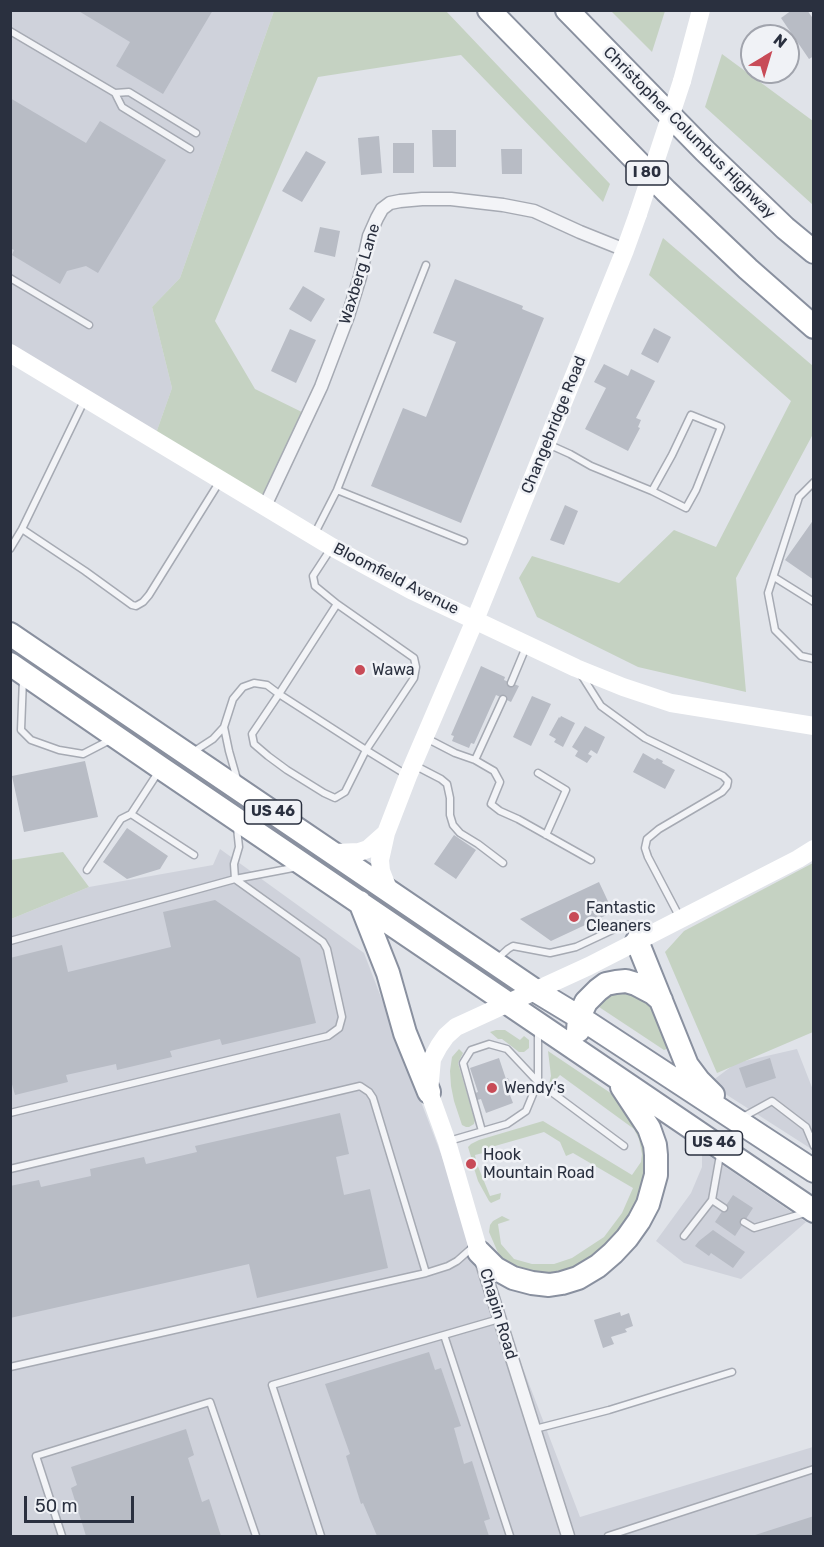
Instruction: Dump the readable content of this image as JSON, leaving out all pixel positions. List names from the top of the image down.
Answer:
{
  "streets": {
    "highway": ["Christopher Columbus Highway", "I 80", "US 46"],
    "main road": ["Changebridge Road", "Bloomfield Avenue", "Chapin Road"],
    "street": ["Waxberg Lane"]
  },
  "crossings": [
    ["Waxberg Lane", "Changebridge Road"],
    ["Waxberg Lane", "Bloomfield Avenue"],
    ["Changebridge Road", "Bloomfield Avenue"],
    ["Changebridge Road", "US 46"]
  ],
  "places": [
    "Wawa",
    "Fantastic Cleaners",
    "Wendy's",
    "Hook Mountain Road"
  ],
  "scale_bar": "50 m",
  "north": "top right"
}
